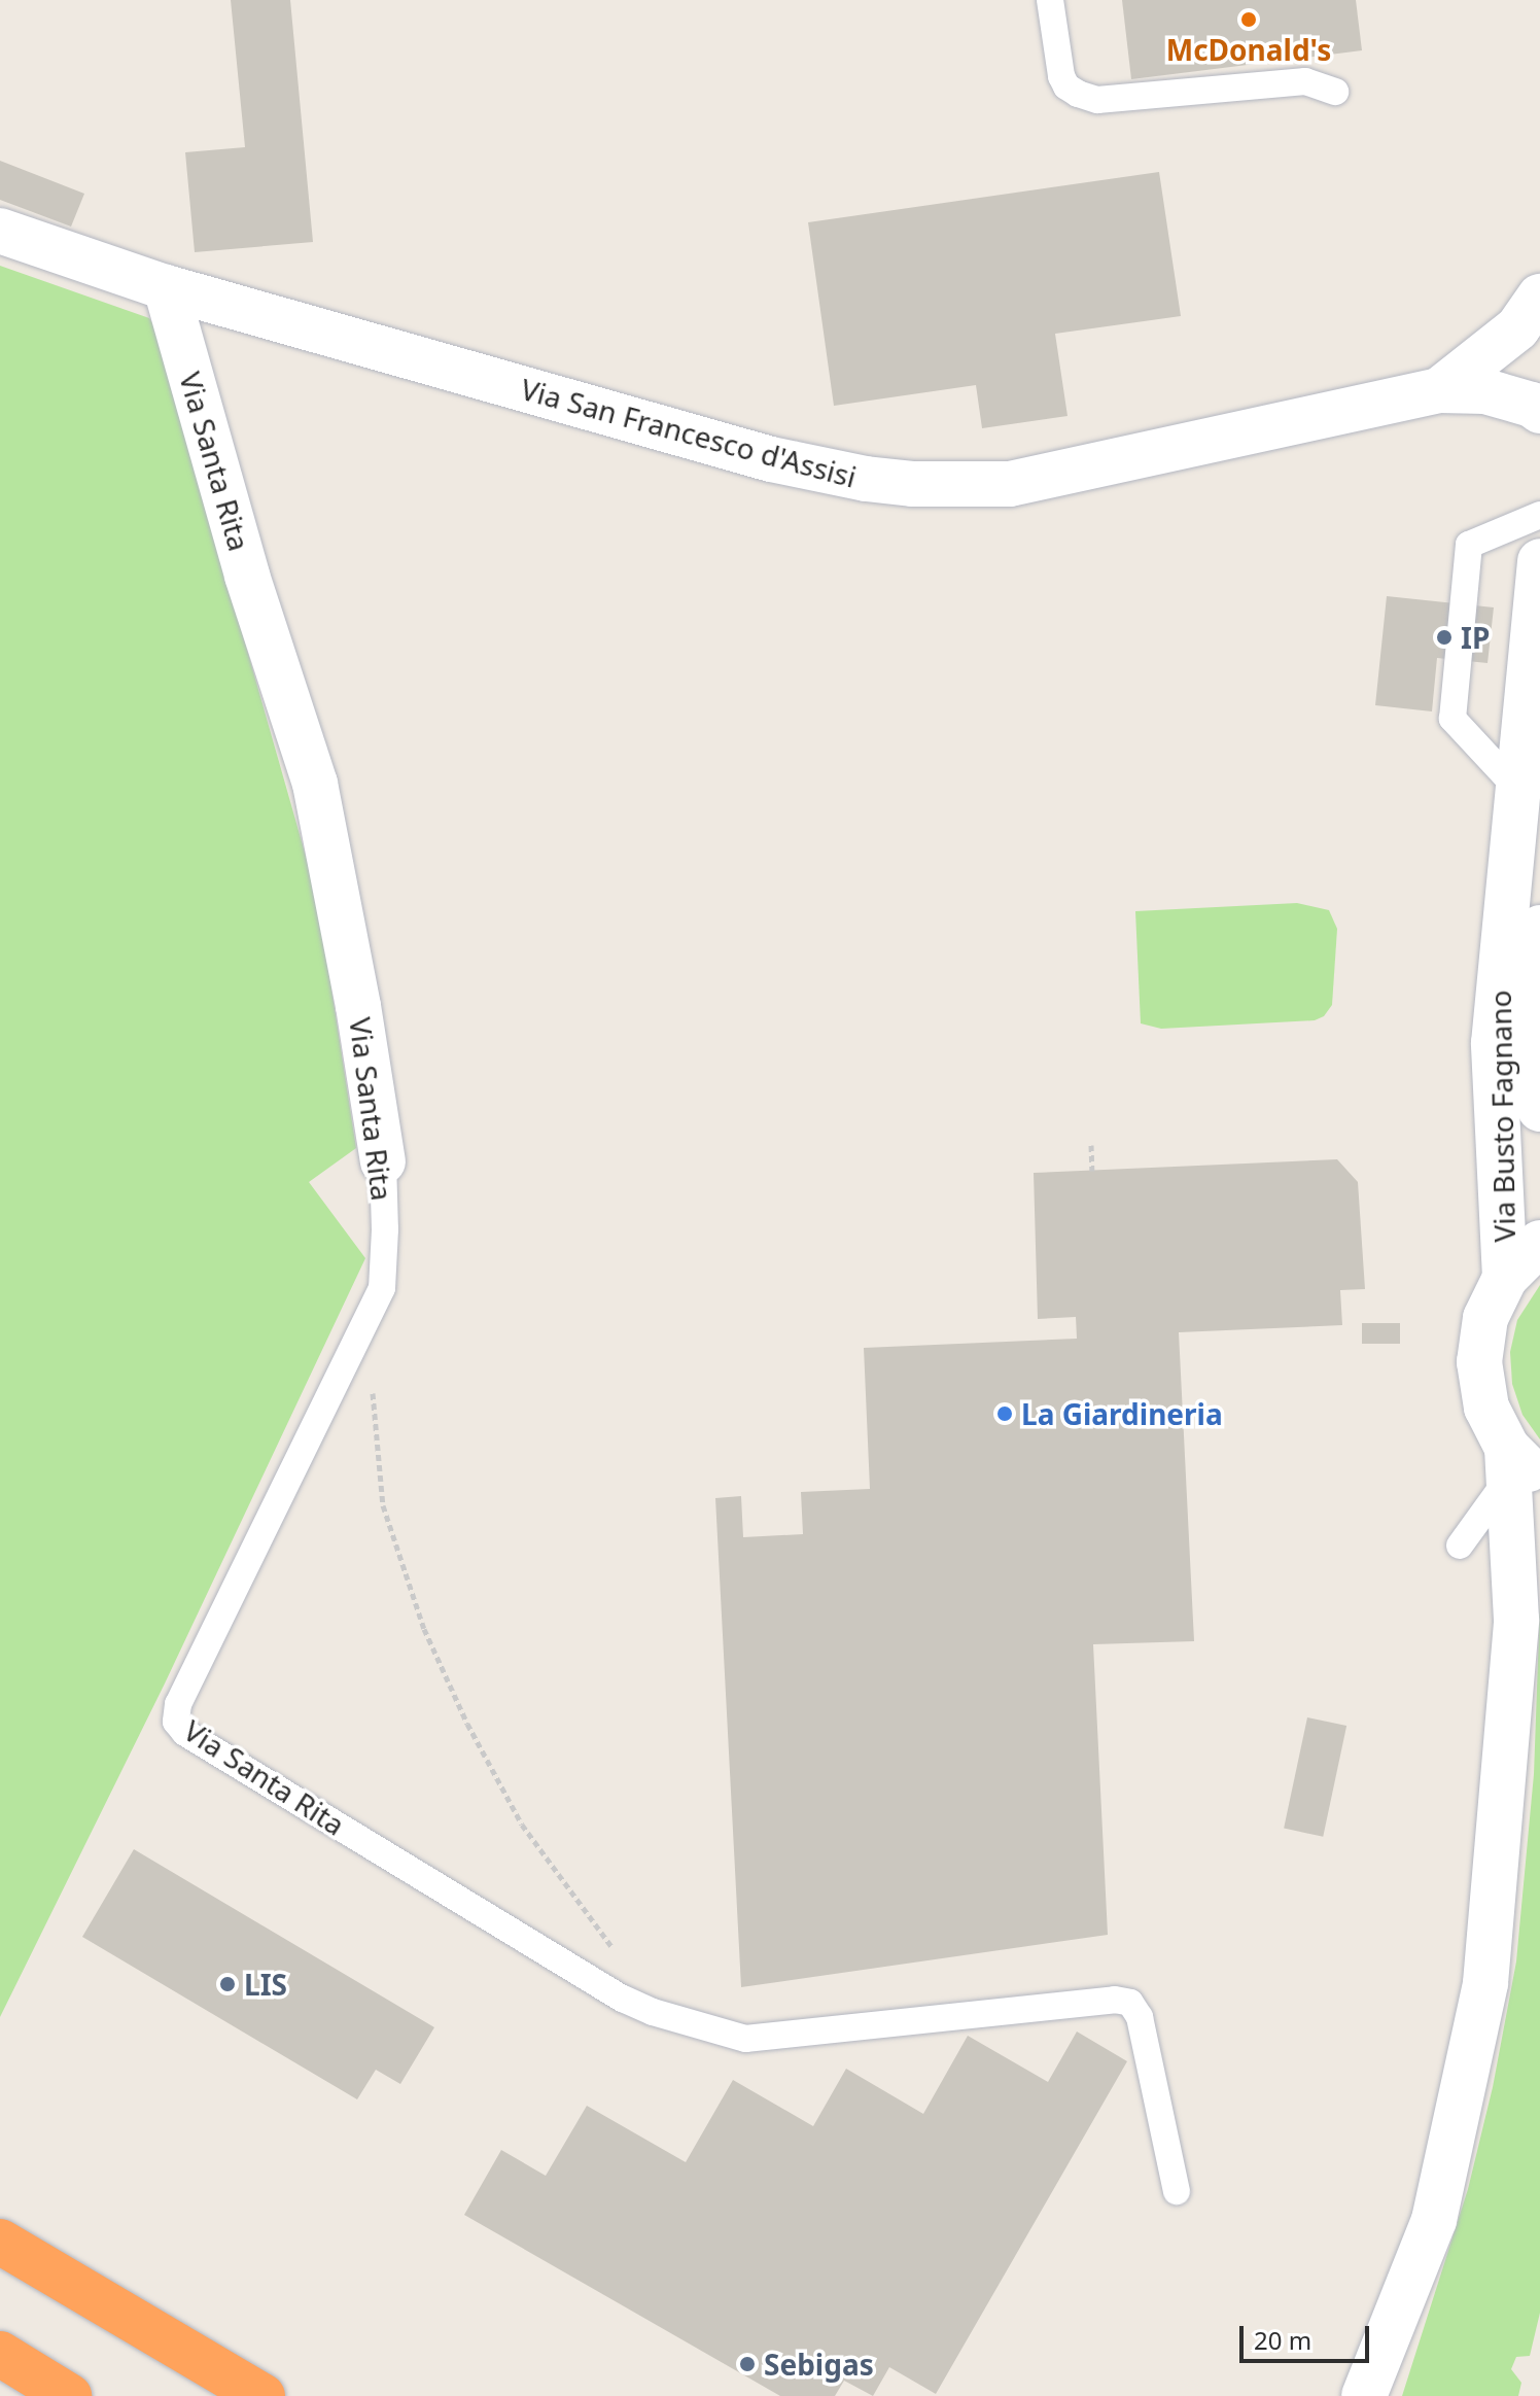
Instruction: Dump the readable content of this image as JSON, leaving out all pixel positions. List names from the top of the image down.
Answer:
{
  "streets": {
    "street": ["Via San Francesco d'Assisi", "Via Santa Rita", "Via Busto Fagnano"]
  },
  "crossings": [
    ["Via San Francesco d'Assisi", "Via Santa Rita"]
  ],
  "places": [
    "McDonald's",
    "IP",
    "La Giardineria",
    "LIS",
    "Sebigas"
  ],
  "scale_bar": "20 m"
}
